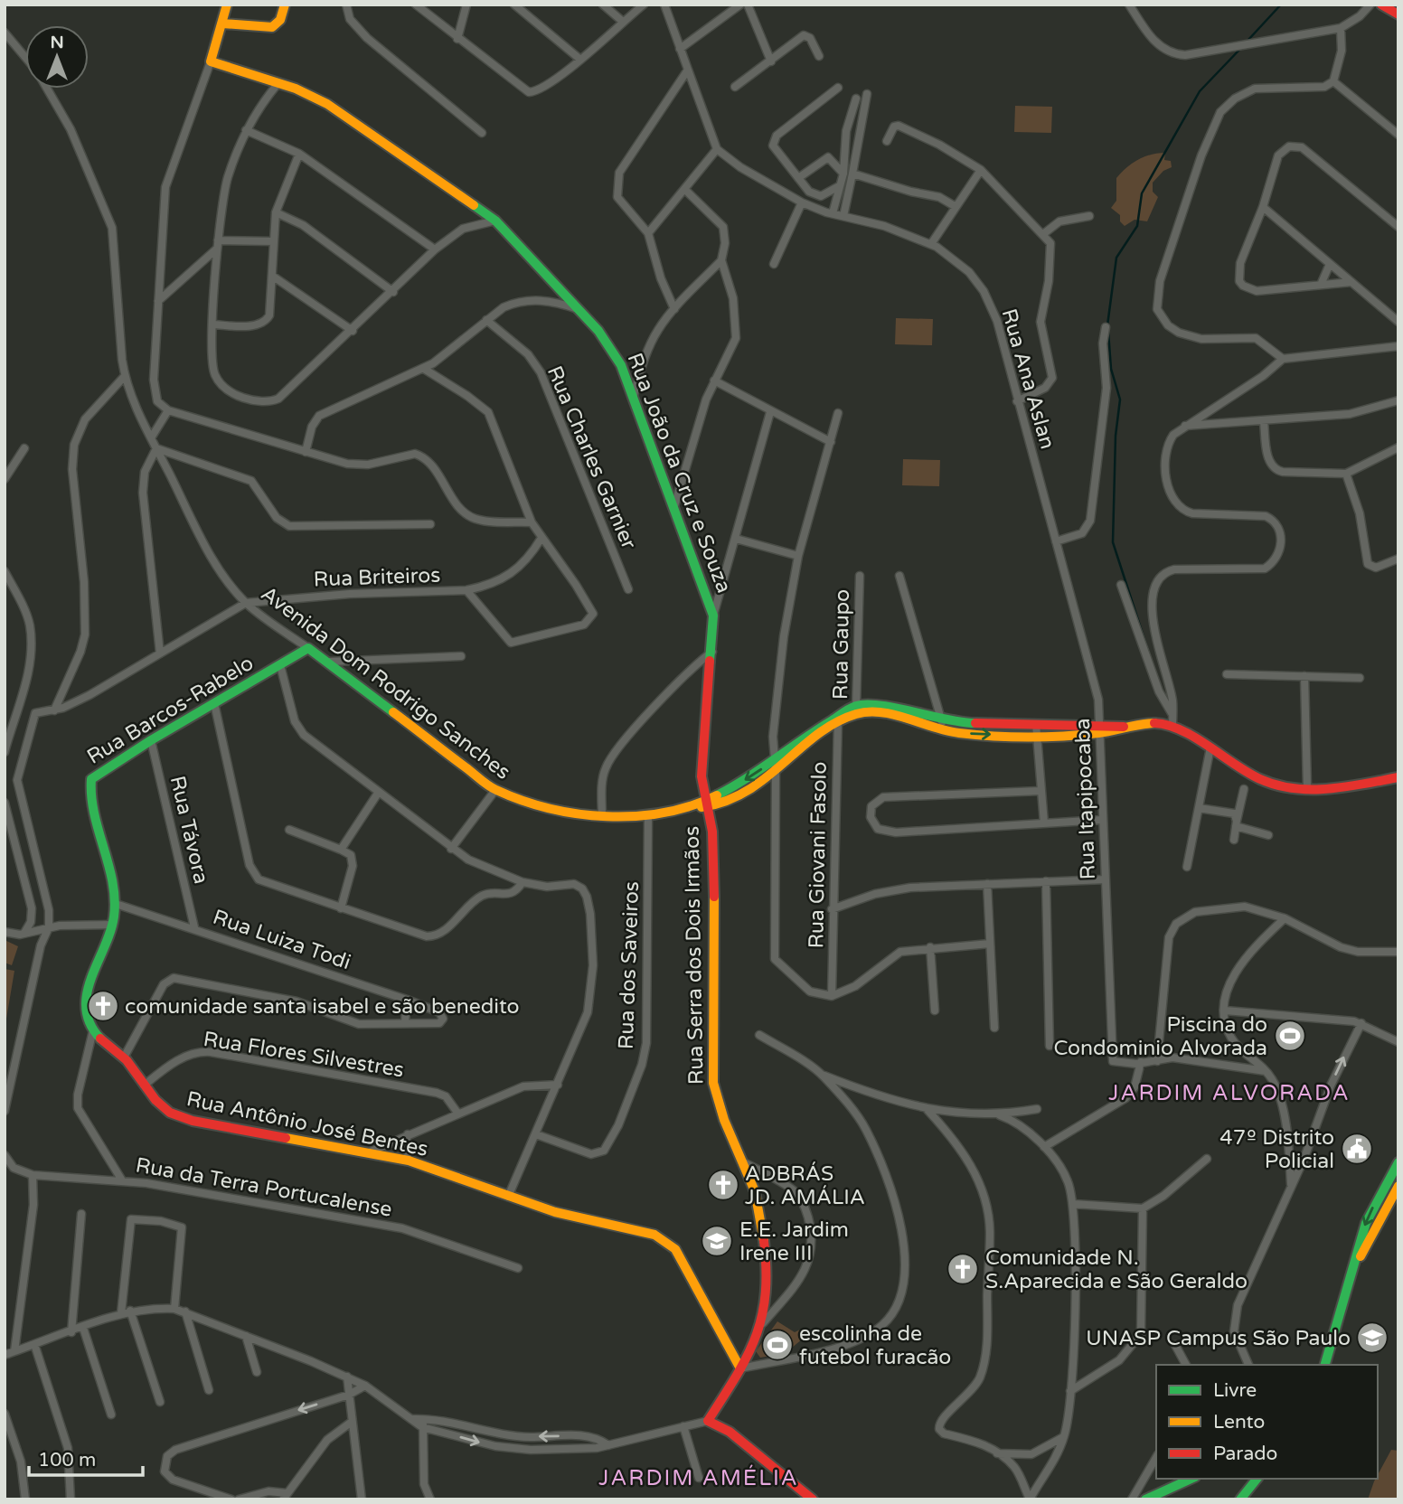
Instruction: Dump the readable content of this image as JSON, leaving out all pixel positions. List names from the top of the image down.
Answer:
{
  "streets": {
    "street": [
      "Rua Ana Aslan",
      "Rua Charles Garnier",
      "Rua João da Cruz e Souza",
      "Rua Briteiros",
      "Rua Gaupo",
      "Avenida Dom Rodrigo Sanches",
      "Rua Barcos-Rabelo",
      "Rua Itapipocaba",
      "Rua Távora",
      "Rua Giovani Fasolo",
      "Rua Luiza Todi",
      "Rua Serra dos Dois Irmãos",
      "Rua dos Saveiros",
      "Rua Flores Silvestres",
      "Rua Antônio José Bentes",
      "Rua da Terra Portucalense"
    ]
  },
  "crossings": [
    ["Rua Ana Aslan", "Rua Itapipocaba"],
    ["Rua João da Cruz e Souza", "Avenida Dom Rodrigo Sanches"],
    ["Rua João da Cruz e Souza", "Rua Serra dos Dois Irmãos"],
    ["Rua Briteiros", "Avenida Dom Rodrigo Sanches"],
    ["Rua Gaupo", "Avenida Dom Rodrigo Sanches"],
    ["Avenida Dom Rodrigo Sanches", "Rua Barcos-Rabelo"],
    ["Avenida Dom Rodrigo Sanches", "Rua Giovani Fasolo"],
    ["Avenida Dom Rodrigo Sanches", "Rua Serra dos Dois Irmãos"],
    ["Avenida Dom Rodrigo Sanches", "Rua dos Saveiros"],
    ["Rua Barcos-Rabelo", "Rua Távora"],
    ["Rua Barcos-Rabelo", "Rua Luiza Todi"],
    ["Rua Barcos-Rabelo", "Rua Antônio José Bentes"],
    ["Rua Távora", "Rua Luiza Todi"],
    ["Rua Serra dos Dois Irmãos", "Rua Antônio José Bentes"],
    ["Rua Flores Silvestres", "Rua Antônio José Bentes"]
  ],
  "districts": ["JARDIM ALVORADA", "JARDIM AMÉLIA"],
  "places": {
    "church": ["comunidade santa isabel e são benedito", "ADBRÁS JD. AMÁLIA", "Comunidade N. S.Aparecida e São Geraldo"],
    "sports": ["Piscina do Condominio Alvorada", "escolinha de futebol furacão"],
    "public building": ["47º Distrito Policial"],
    "school or university": ["E.E. Jardim Irene III", "UNASP Campus São Paulo"]
  },
  "legend": ["Livre", "Lento", "Parado"],
  "scale_bar": "100 m",
  "north": "top"
}
